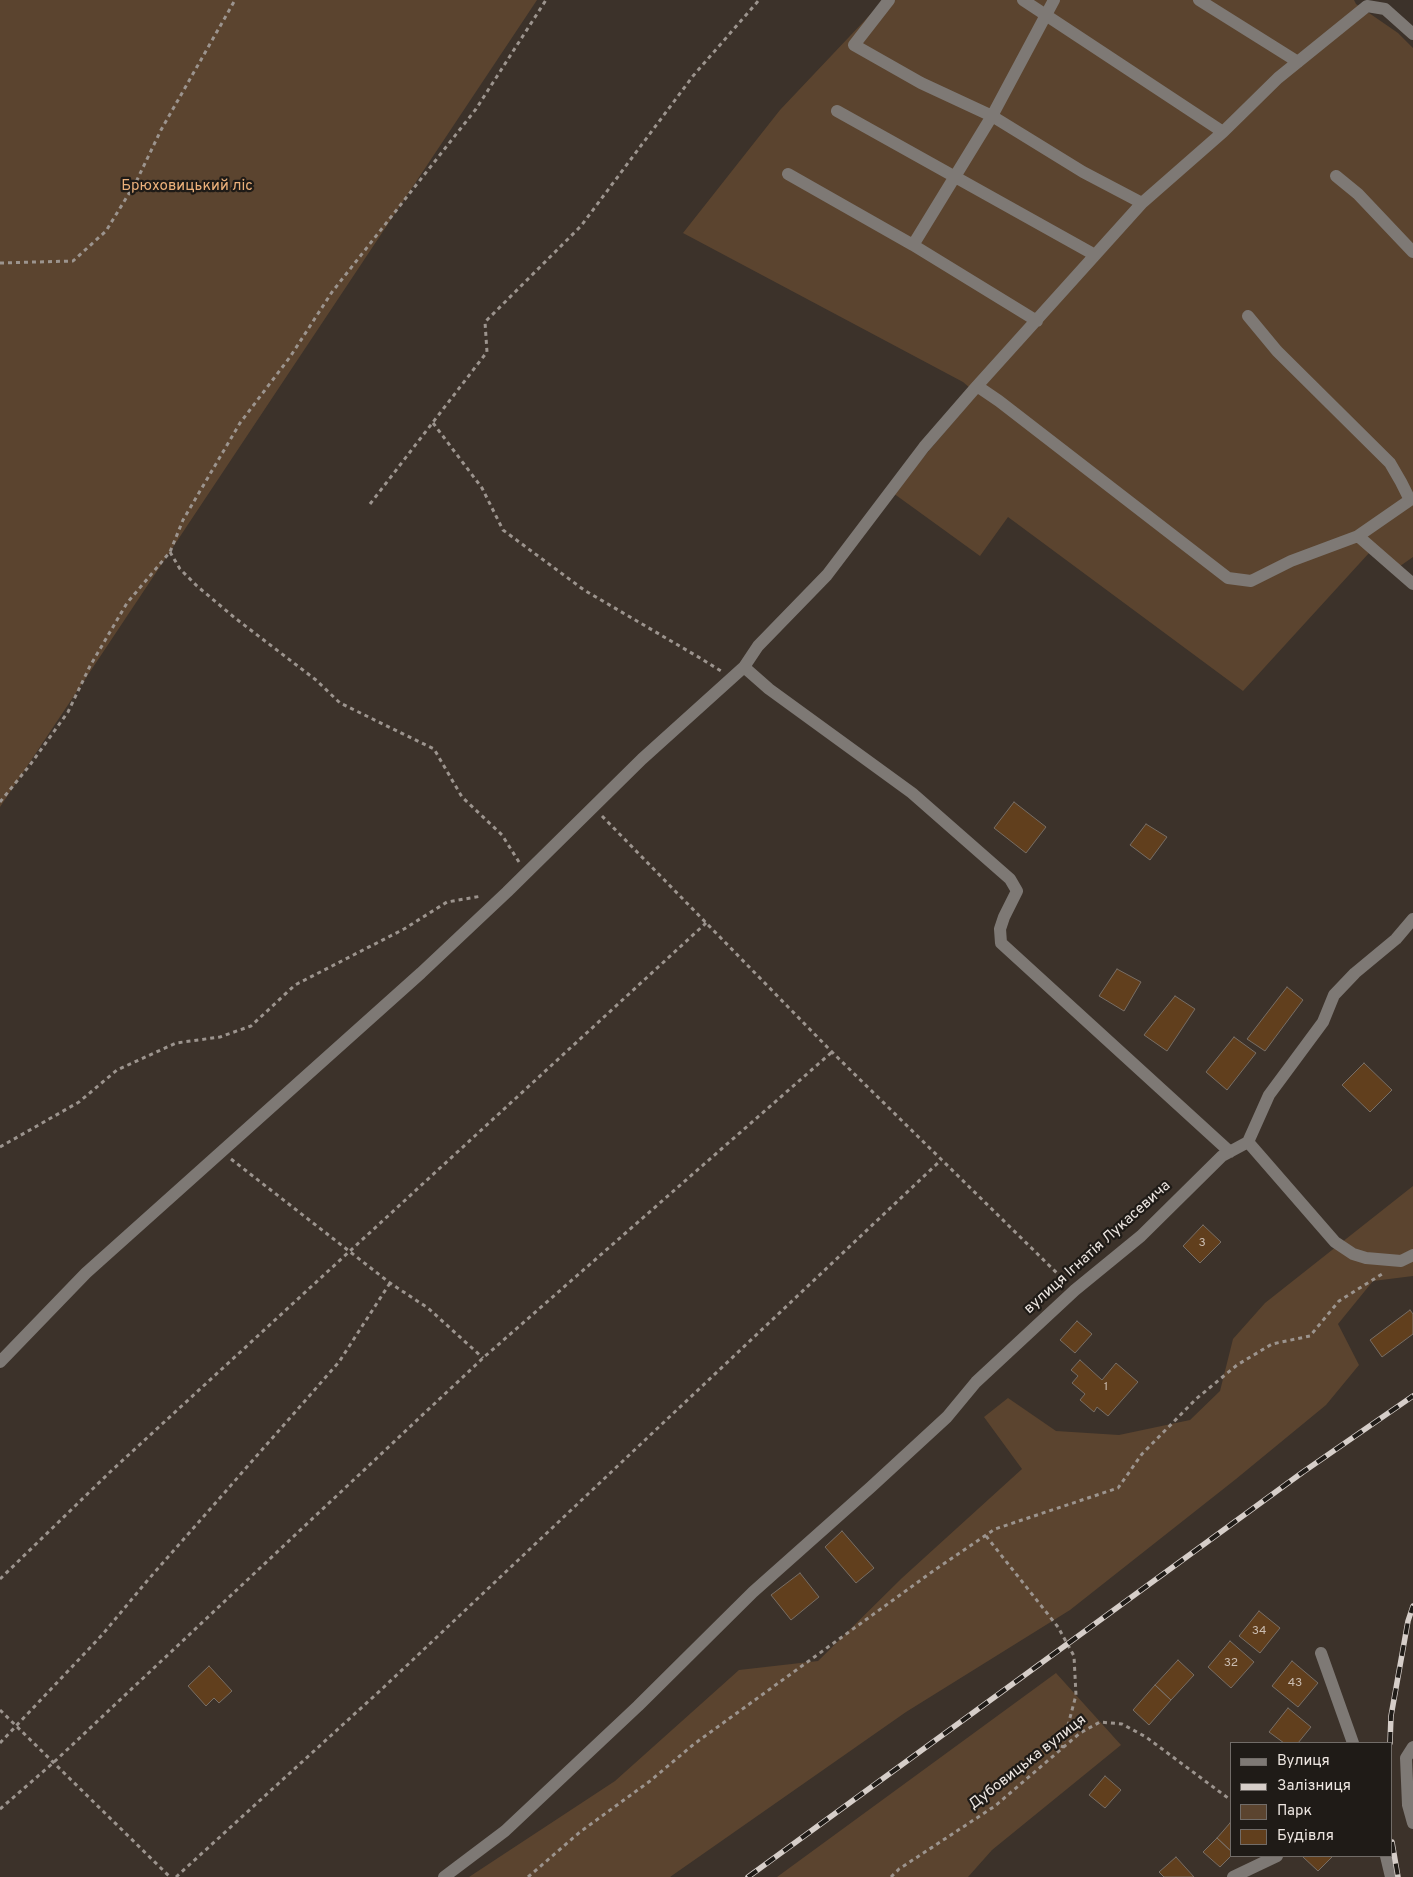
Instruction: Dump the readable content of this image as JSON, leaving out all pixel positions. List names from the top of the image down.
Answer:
{
  "streets": {
    "street": ["вулиця Ігнатія Лукасевича"],
    "path": ["Дубовицька вулиця"]
  },
  "parks": ["Брюховицький ліс"],
  "house_numbers": [
    "3",
    "1",
    "34",
    "32",
    "43"
  ],
  "legend": [
    "Вулиця",
    "Залізниця",
    "Парк",
    "Будівля"
  ]
}
